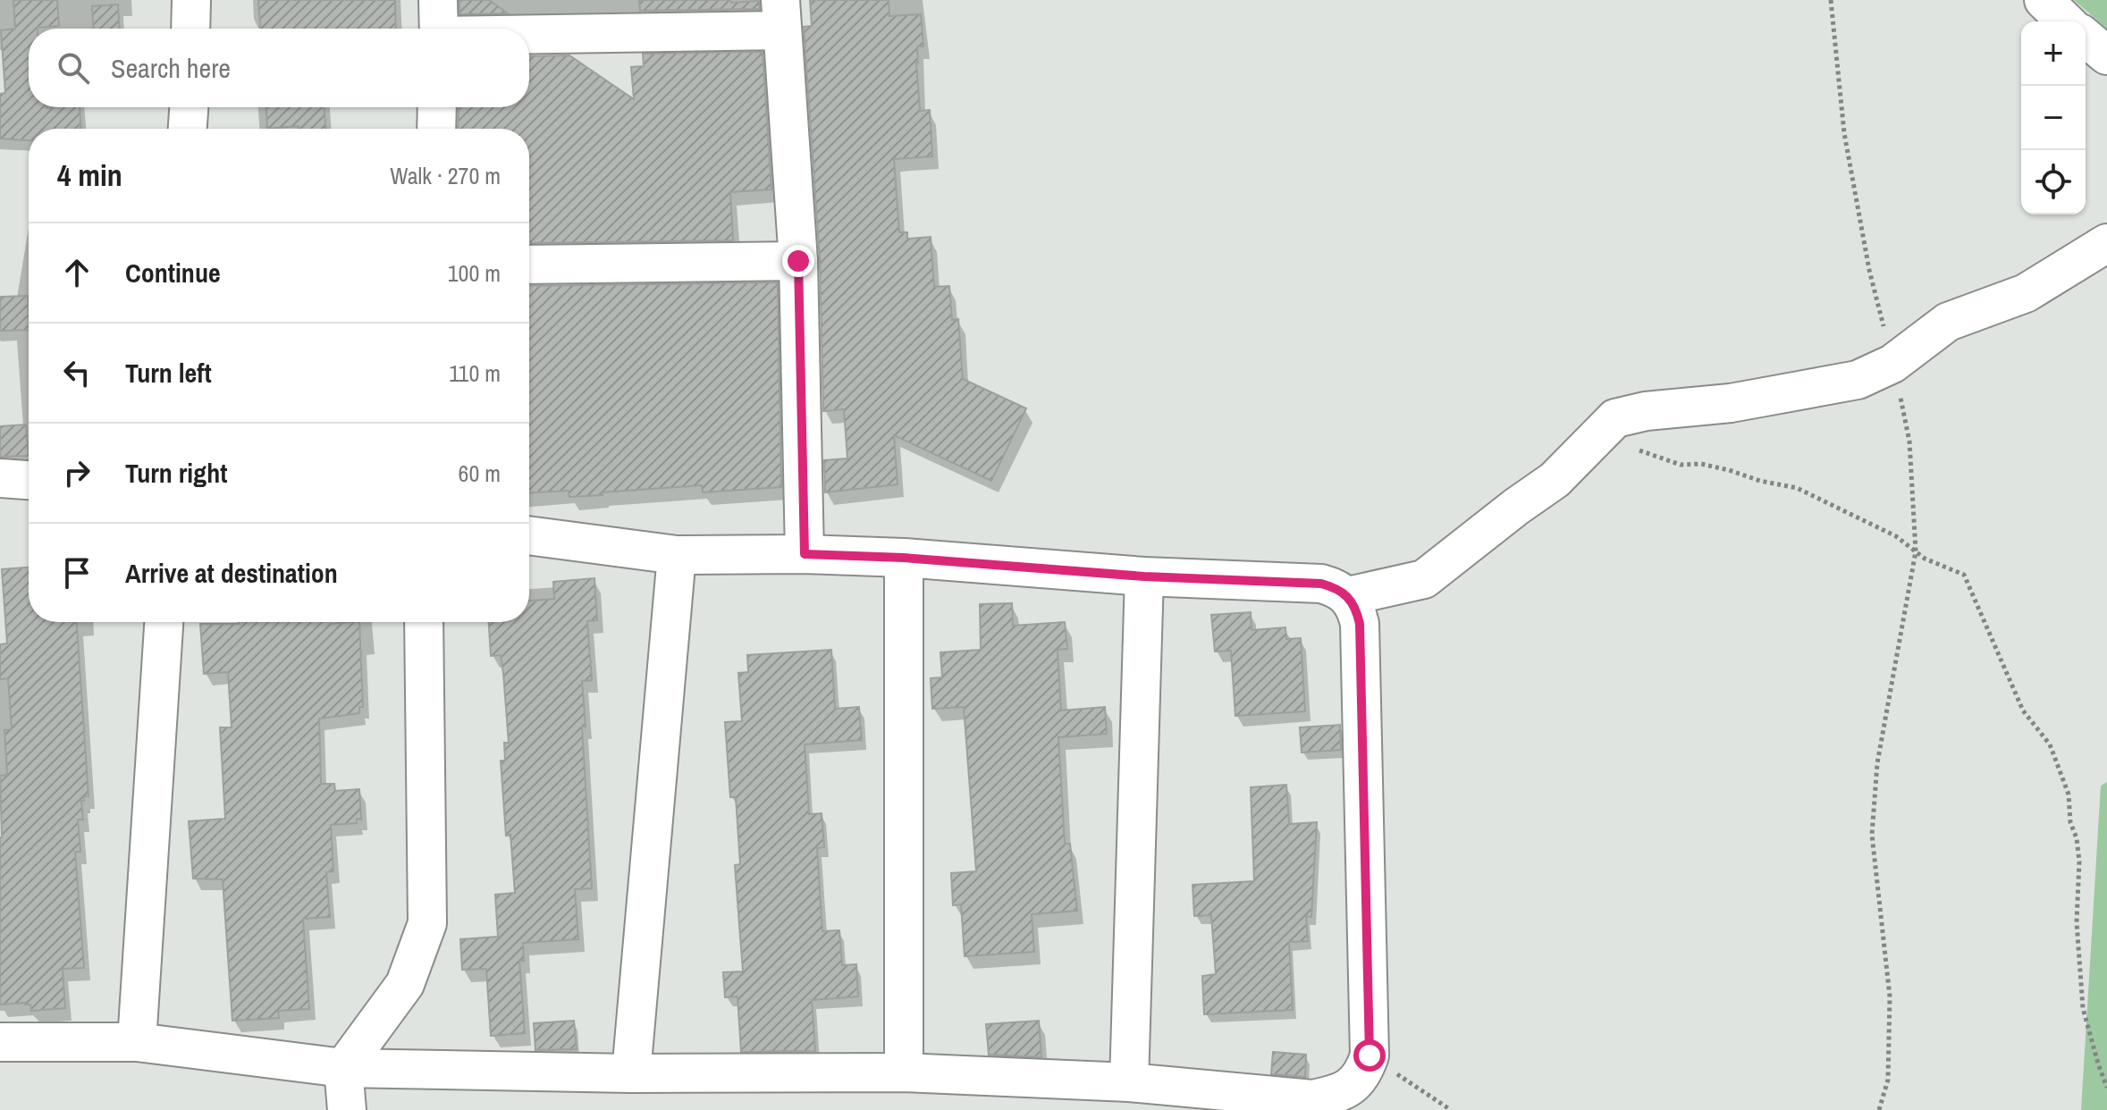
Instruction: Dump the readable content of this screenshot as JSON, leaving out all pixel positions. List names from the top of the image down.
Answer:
{
  "page": {
    "map_buttons": ["+", "−"],
    "search": "Search here",
    "heading": ["4 min", "Walk · 270 m"],
    "list": [
      ["Continue", "100 m"],
      ["Turn left", "110 m"],
      ["Turn right", "60 m"],
      "Arrive at destination"
    ]
  }
}
